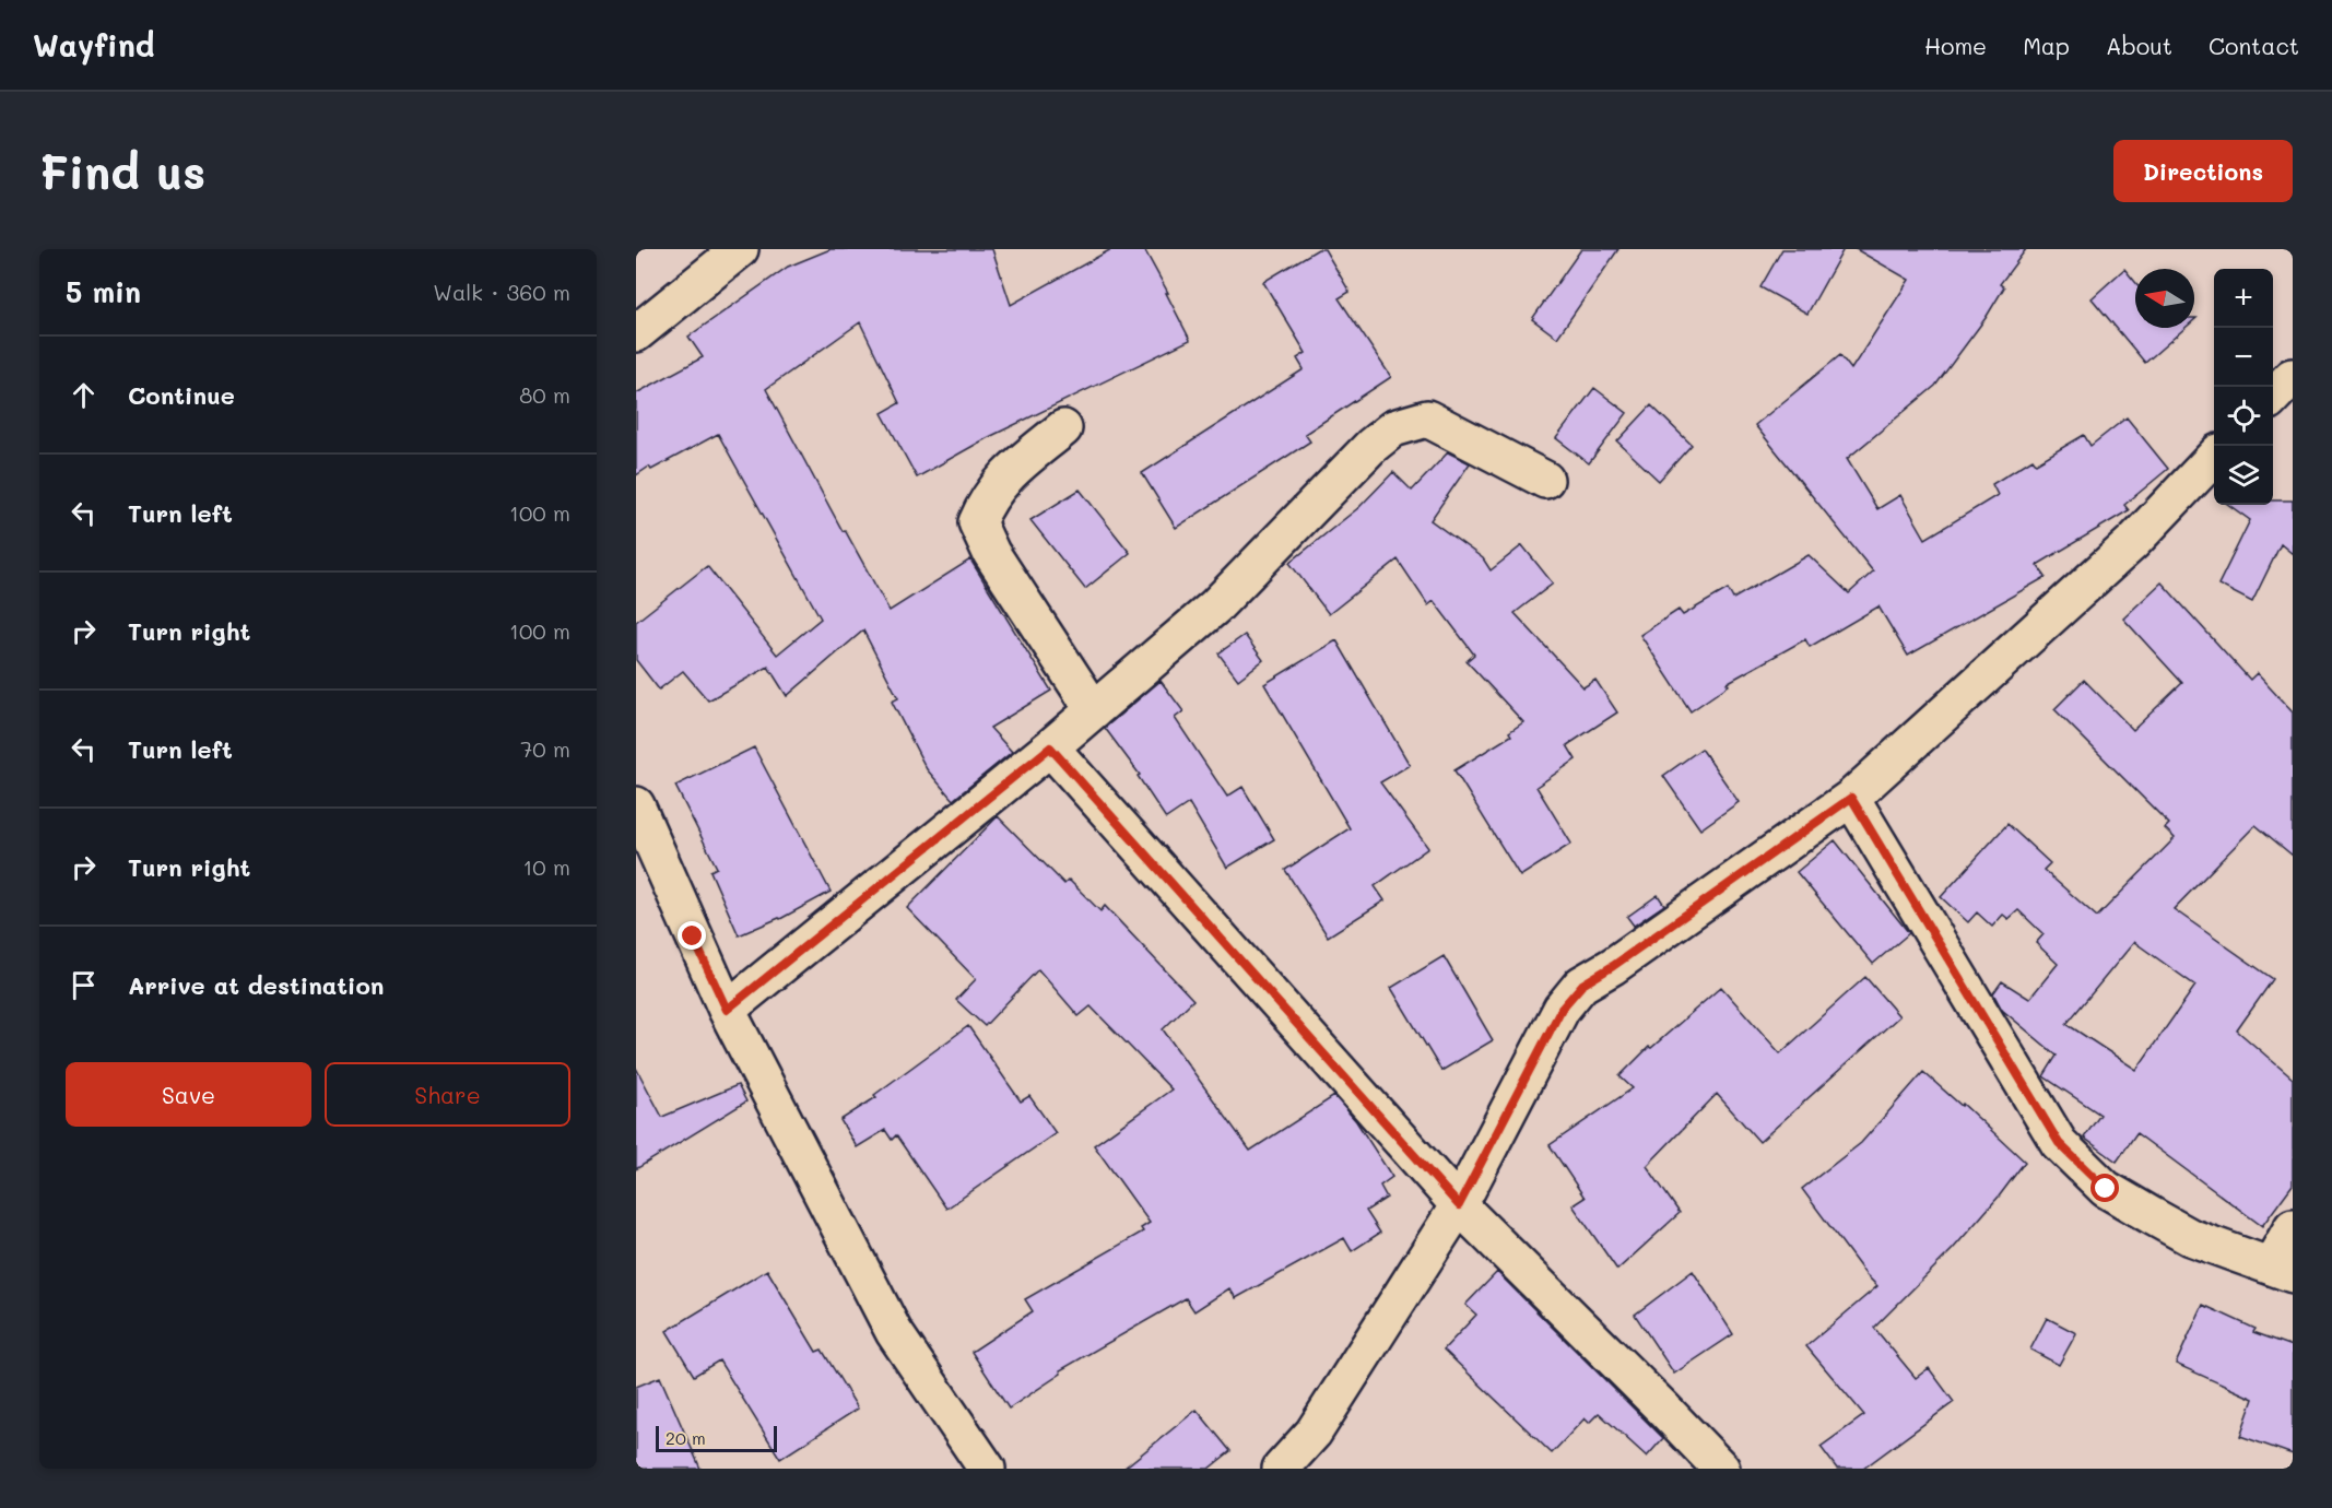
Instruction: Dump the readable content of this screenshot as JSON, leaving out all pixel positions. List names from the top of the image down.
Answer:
{
  "scale_bar": "20 m",
  "north": "left",
  "page": {
    "header": "Wayfind",
    "nav": [
      "Home",
      "Map",
      "About",
      "Contact"
    ],
    "buttons": [
      "Directions",
      ["Save", "Share"]
    ],
    "title": "Find us",
    "heading": ["5 min", "Walk · 360 m"],
    "map_buttons": ["+", "−"],
    "list": [
      ["Continue", "80 m"],
      ["Turn left", "100 m"],
      ["Turn right", "100 m"],
      ["Turn left", "70 m"],
      ["Turn right", "10 m"],
      "Arrive at destination"
    ],
    "scale": "20 m"
  }
}
